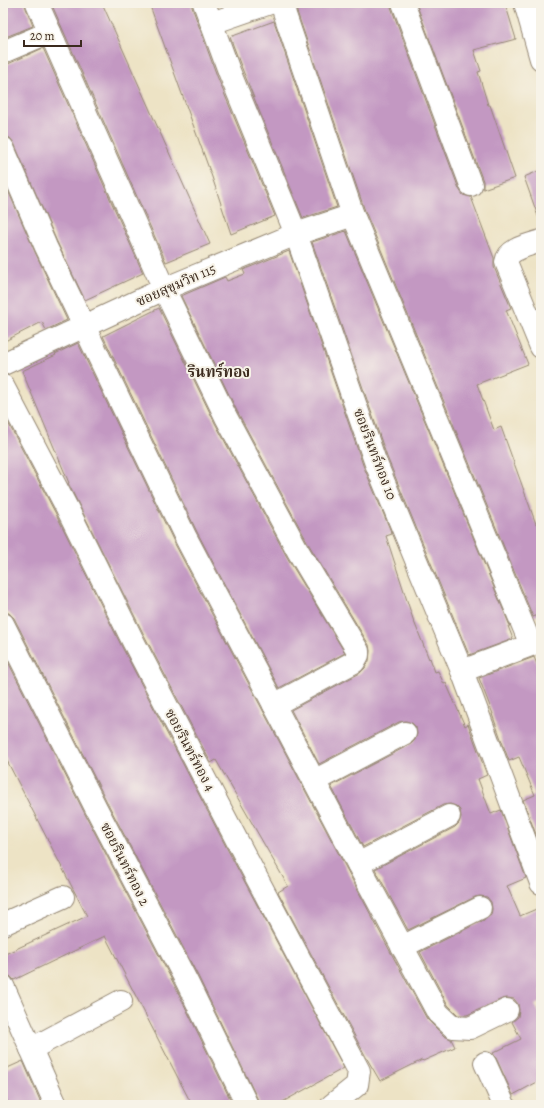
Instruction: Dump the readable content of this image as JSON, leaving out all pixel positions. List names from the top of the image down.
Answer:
{
  "streets": {
    "street": [
      "ซอยสุขุมวิท 115",
      "ซอยรินทร์ทอง 10",
      "ซอยรินทร์ทอง 4",
      "ซอยรินทร์ทอง 2"
    ]
  },
  "crossings": [
    ["ซอยสุขุมวิท 115", "ซอยรินทร์ทอง 10"]
  ],
  "districts": ["รินทร์ทอง"],
  "scale_bar": "20 m"
}
